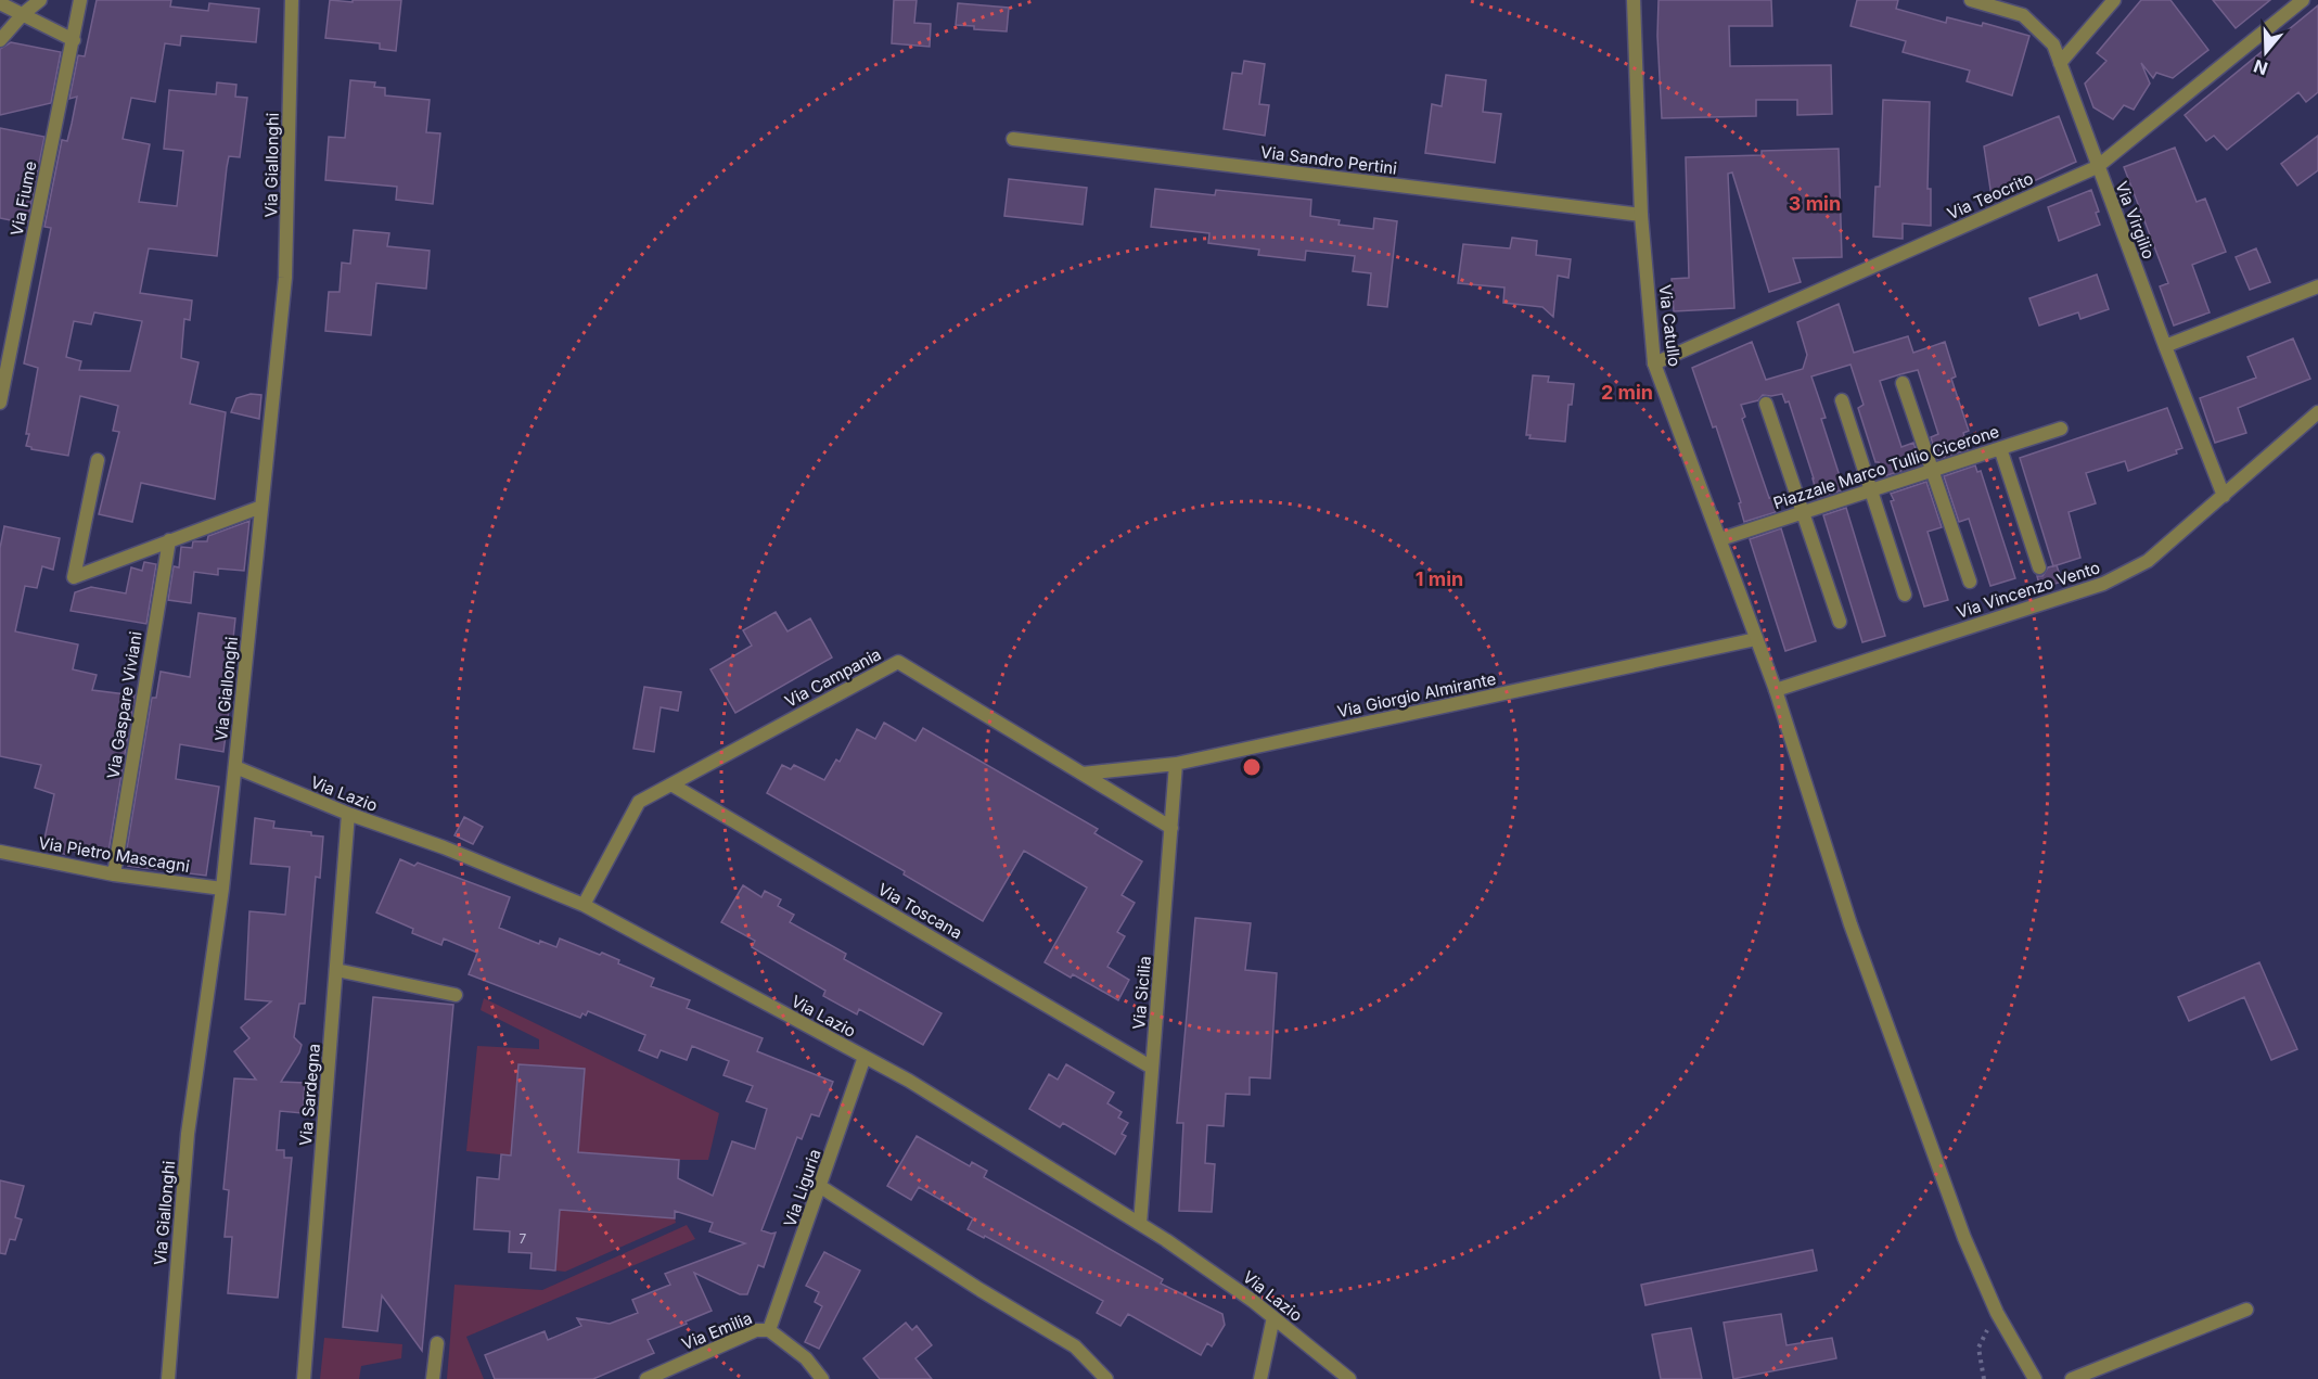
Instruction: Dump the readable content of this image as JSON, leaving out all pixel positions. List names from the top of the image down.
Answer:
{
  "streets": {
    "street": [
      "Via Sandro Pertini",
      "Via Giallonghi",
      "Via Teocrito",
      "Via Fiume",
      "Via Virgilio",
      "Via Catullo",
      "Piazzale Marco Tullio Cicerone",
      "Via Vincenzo Vento",
      "Via Campania",
      "Via Giorgio Almirante",
      "Via Gaspare Viviani",
      "Via Lazio",
      "Via Pietro Mascagni",
      "Via Toscana",
      "Via Sicilia",
      "Via Sardegna",
      "Via Liguria",
      "Via Emilia"
    ]
  },
  "crossings": [
    ["Via Sandro Pertini", "Via Catullo"],
    ["Via Giallonghi", "Via Lazio"],
    ["Via Giallonghi", "Via Pietro Mascagni"],
    ["Via Teocrito", "Via Virgilio"],
    ["Via Teocrito", "Via Catullo"],
    ["Via Virgilio", "Via Vincenzo Vento"],
    ["Via Catullo", "Piazzale Marco Tullio Cicerone"],
    ["Via Catullo", "Via Vincenzo Vento"],
    ["Via Catullo", "Via Giorgio Almirante"],
    ["Via Campania", "Via Giorgio Almirante"],
    ["Via Campania", "Via Lazio"],
    ["Via Campania", "Via Toscana"],
    ["Via Campania", "Via Sicilia"],
    ["Via Giorgio Almirante", "Via Sicilia"],
    ["Via Gaspare Viviani", "Via Pietro Mascagni"],
    ["Via Lazio", "Via Sicilia"],
    ["Via Lazio", "Via Sardegna"],
    ["Via Lazio", "Via Liguria"],
    ["Via Toscana", "Via Sicilia"],
    ["Via Liguria", "Via Emilia"]
  ],
  "house_numbers": ["7"],
  "north": "bottom",
  "rings": ["3 min", "2 min", "1 min"]
}
